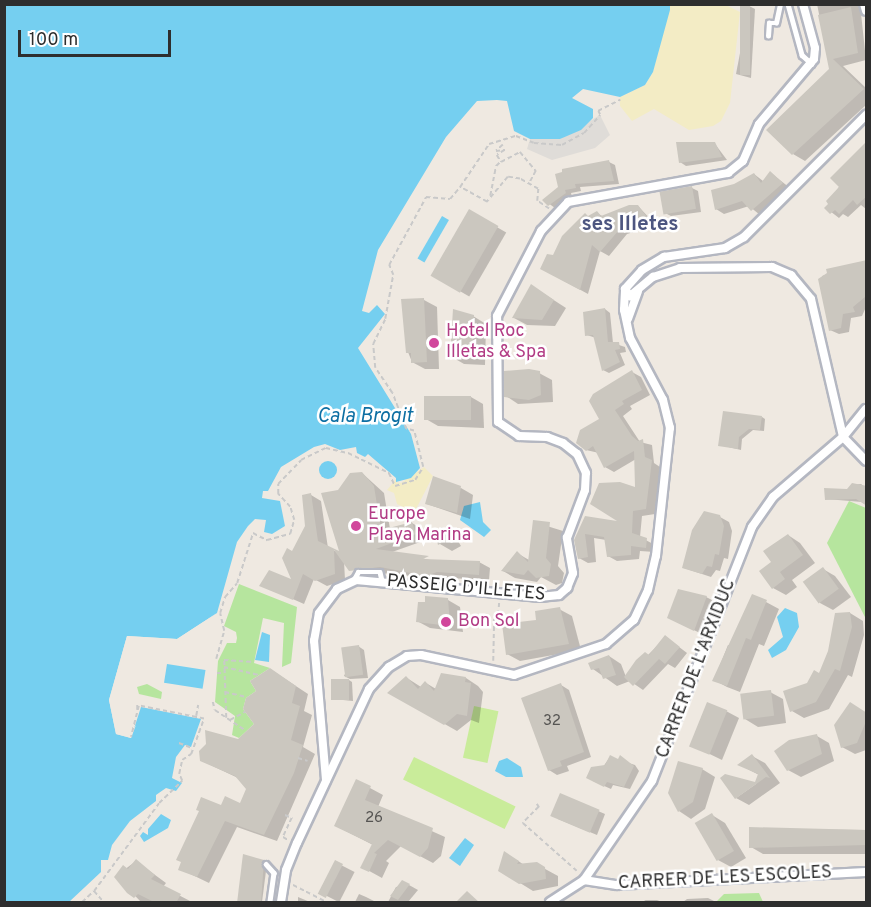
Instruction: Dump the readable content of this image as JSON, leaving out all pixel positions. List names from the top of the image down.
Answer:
{
  "streets": {
    "street": ["PASSEIG D'ILLETES", "CARRER DE L'ARXIDUC", "CARRER DE LES ESCOLES"]
  },
  "crossings": [
    ["CARRER DE L'ARXIDUC", "CARRER DE LES ESCOLES"]
  ],
  "districts": ["ses Illetes"],
  "water": ["Cala Brogit"],
  "places": ["Hotel Roc Illetas & Spa", "Europe Playa Marina", "Bon Sol"],
  "house_numbers": ["32", "26"],
  "scale_bar": "100 m"
}
